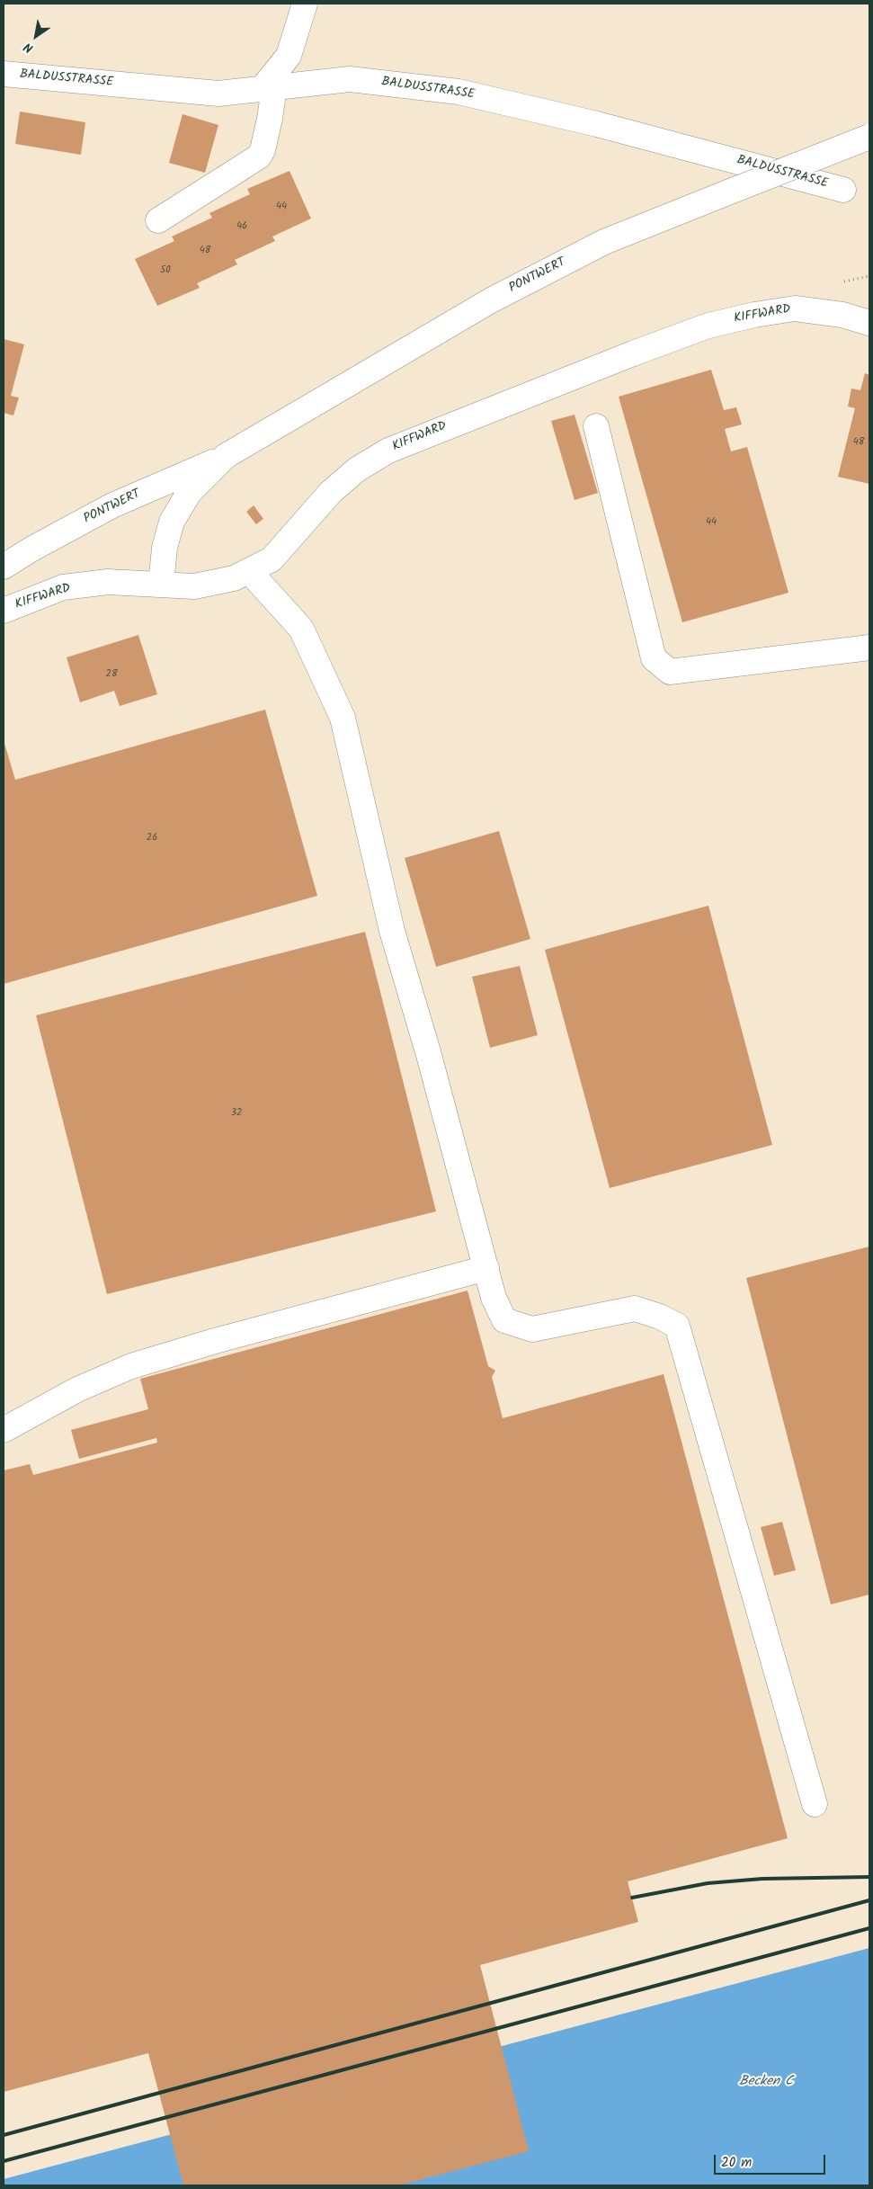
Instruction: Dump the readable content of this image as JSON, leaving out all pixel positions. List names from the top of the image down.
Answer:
{
  "streets": {
    "street": ["BALDUSSTRASSE", "PONTWERT", "KIFFWARD"]
  },
  "crossings": [
    ["PONTWERT", "KIFFWARD"]
  ],
  "water": ["Becken C"],
  "house_numbers": [
    "44",
    "46",
    "48",
    "50",
    "48",
    "44",
    "28",
    "26",
    "32"
  ],
  "scale_bar": "20 m",
  "north": "bottom left"
}
